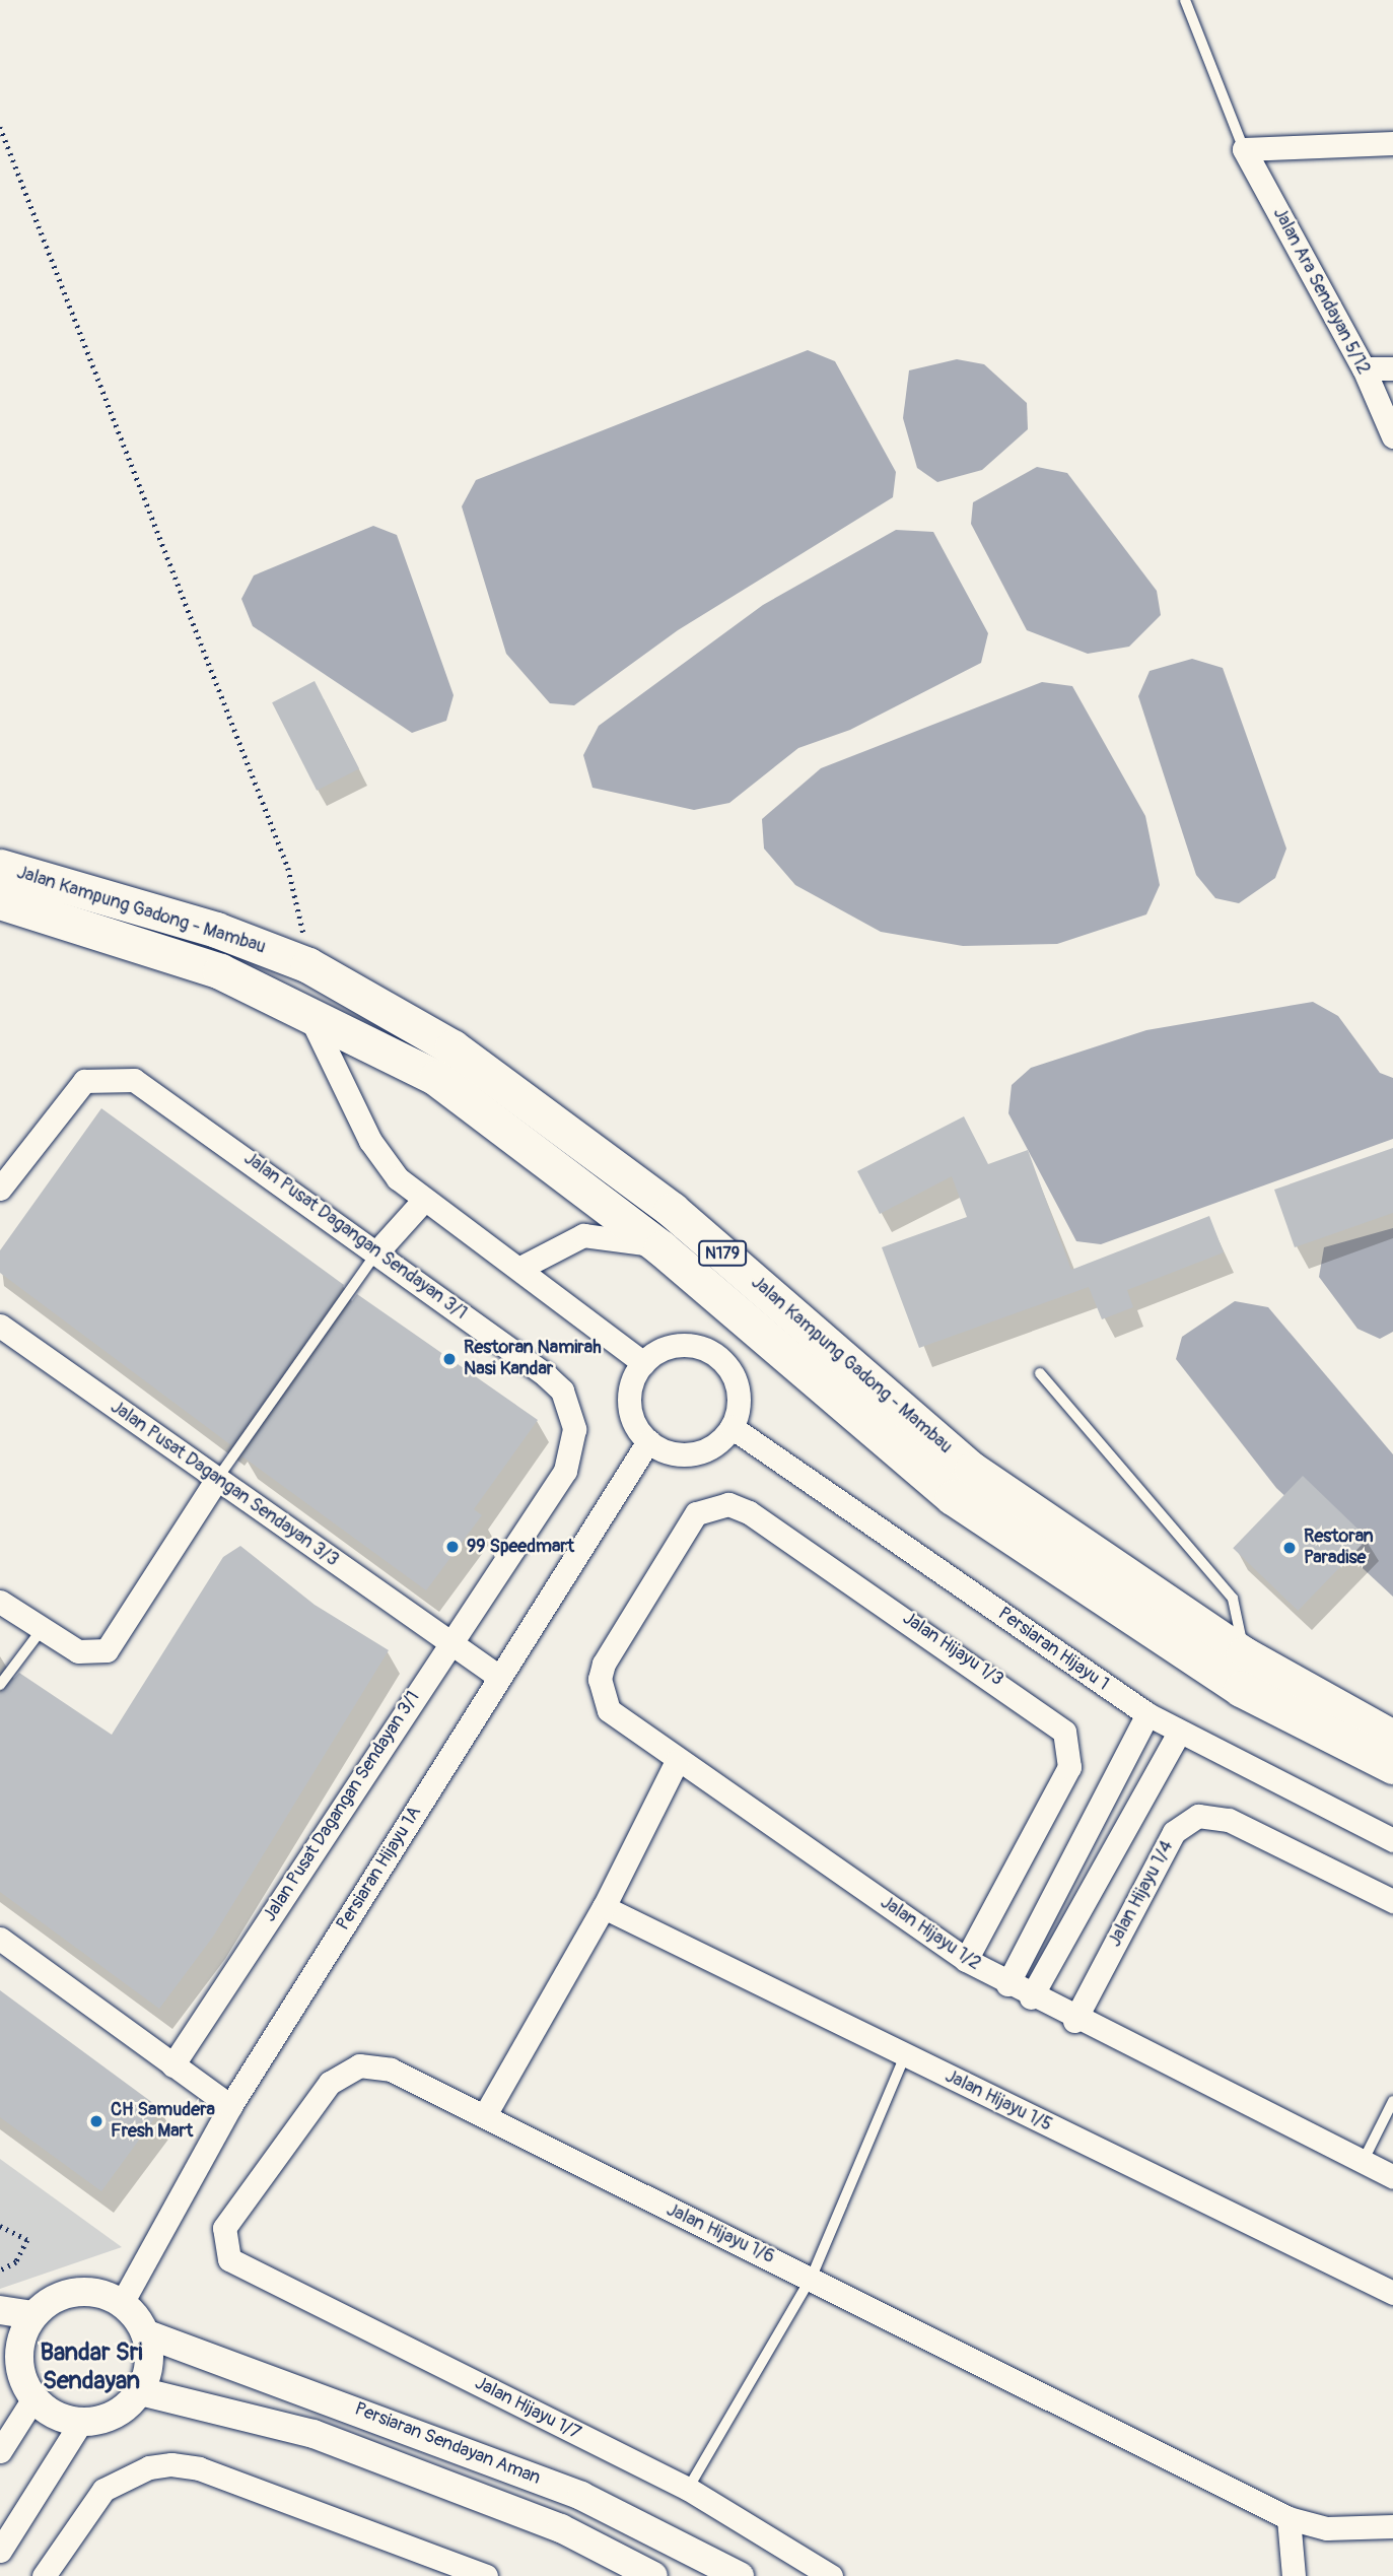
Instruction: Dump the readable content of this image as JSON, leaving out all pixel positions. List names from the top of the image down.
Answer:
{
  "streets": {
    "main road": ["Jalan Kampung Gadong - Mambau", "N179"],
    "street": [
      "Jalan Ara Sendayan 5/12",
      "Jalan Pusat Dagangan Sendayan 3/1",
      "Jalan Pusat Dagangan Sendayan 3/3",
      "Jalan Hijayu 1/3",
      "Persiaran Hijayu 1",
      "Persiaran Hijayu 1A",
      "Jalan Hijayu 1/4",
      "Jalan Hijayu 1/2",
      "Jalan Hijayu 1/5",
      "Jalan Hijayu 1/6",
      "Jalan Hijayu 1/7",
      "Persiaran Sendayan Aman"
    ]
  },
  "crossings": [
    ["Jalan Pusat Dagangan Sendayan 3/1", "Jalan Pusat Dagangan Sendayan 3/3"],
    ["Jalan Pusat Dagangan Sendayan 3/3", "Persiaran Hijayu 1A"],
    ["Jalan Hijayu 1/3", "Jalan Hijayu 1/2"],
    ["Persiaran Hijayu 1", "Persiaran Hijayu 1A"],
    ["Persiaran Hijayu 1A", "Persiaran Sendayan Aman"],
    ["Jalan Hijayu 1/4", "Jalan Hijayu 1/2"],
    ["Jalan Hijayu 1/6", "Jalan Hijayu 1/7"]
  ],
  "districts": ["Bandar Sri Sendayan"],
  "places": [
    "Restoran Namirah Nasi Kandar",
    "99 Speedmart",
    "Restoran Paradise",
    "CH Samudera Fresh Mart"
  ]
}
